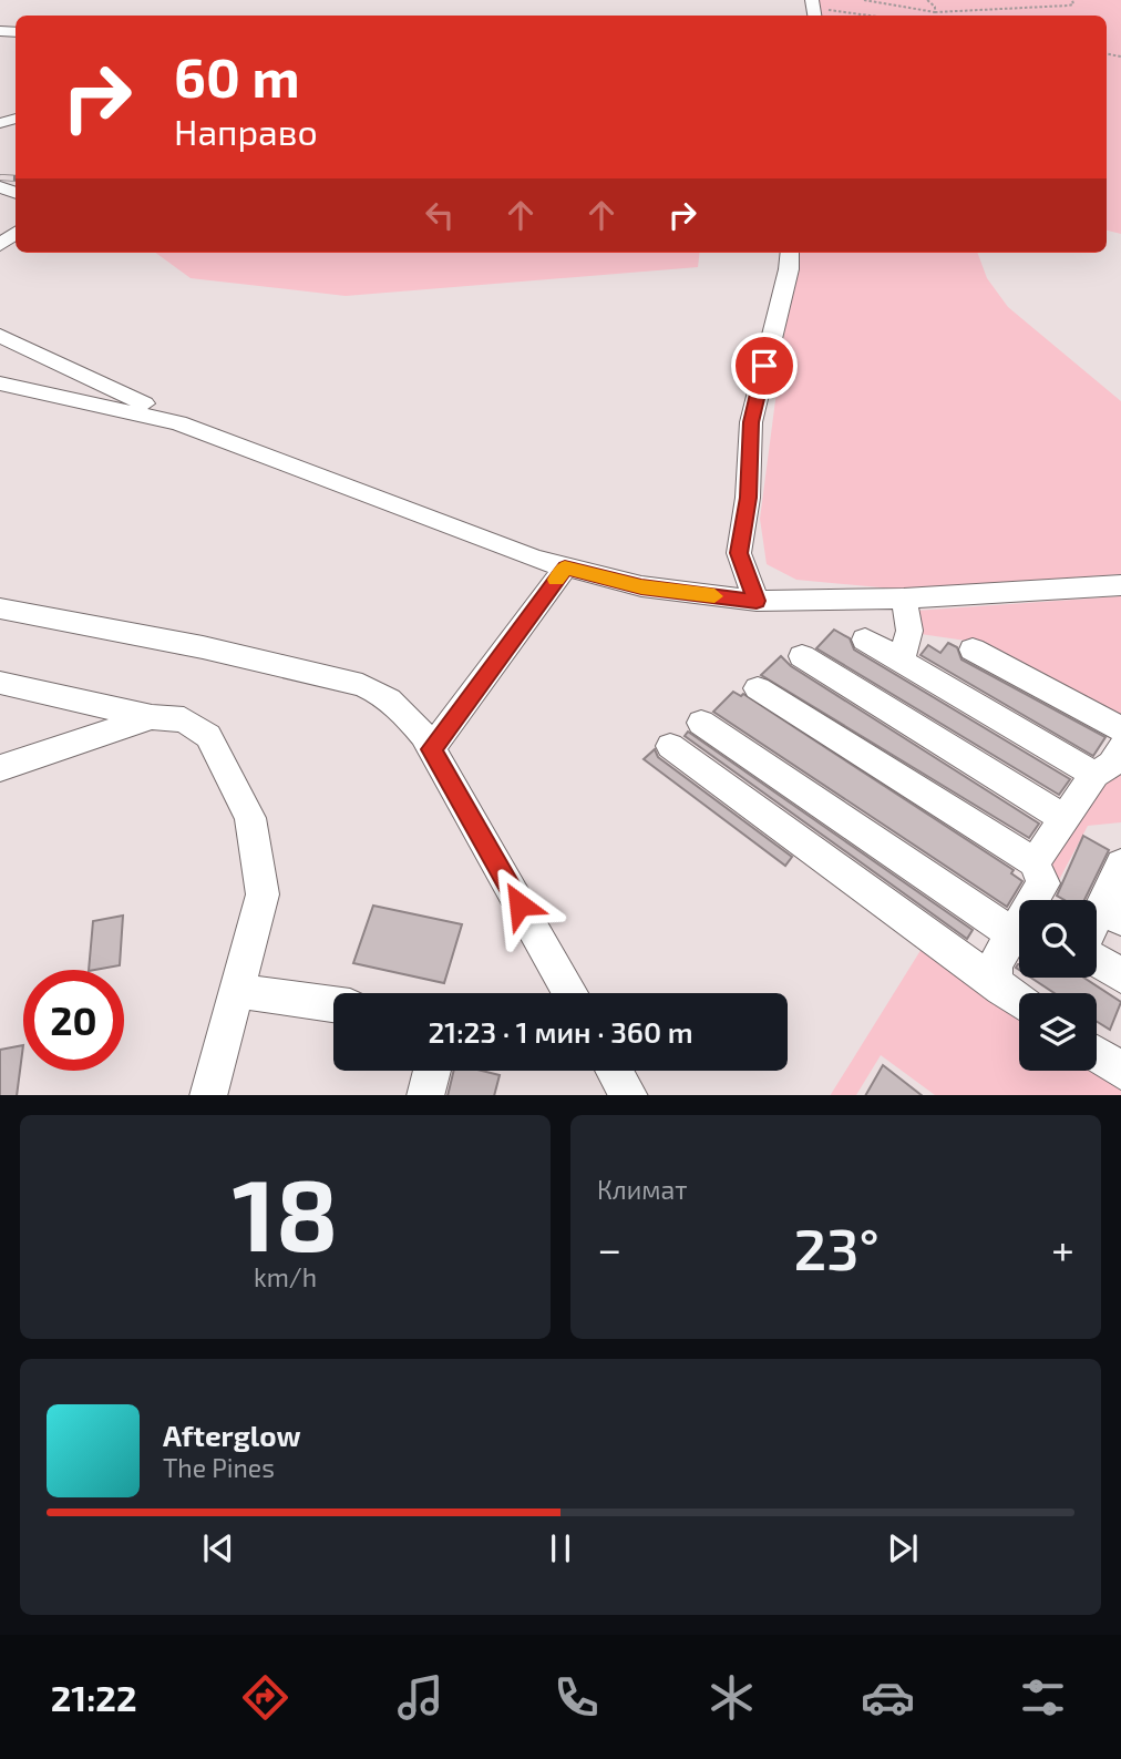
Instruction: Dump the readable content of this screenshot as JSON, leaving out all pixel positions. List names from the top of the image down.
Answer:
{
  "page": {
    "turn": ["60 m", "Направо"],
    "limit": "20",
    "trip": "21:23 · 1 мин · 360 m",
    "tile": [
      ["18", "km/h"],
      "Климат"
    ],
    "heat": ["−", "23°", "+"],
    "song": ["Afterglow", "The Pines"],
    "tabs": "21:22"
  }
}
